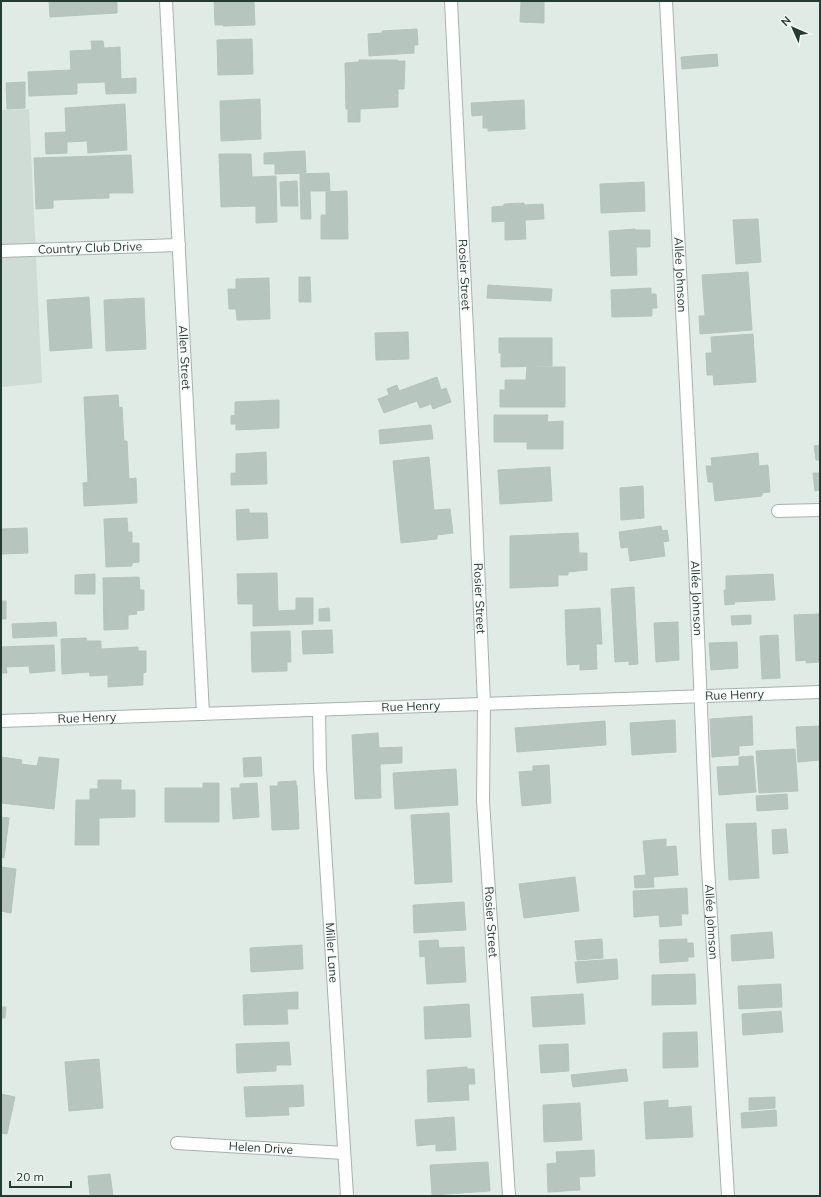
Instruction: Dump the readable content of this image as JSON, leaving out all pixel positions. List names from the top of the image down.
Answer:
{
  "streets": {
    "street": [
      "Country Club Drive",
      "Rosier Street",
      "Allée Johnson",
      "Allen Street",
      "Rue Henry",
      "Miller Lane",
      "Helen Drive"
    ]
  },
  "crossings": [
    ["Country Club Drive", "Allen Street"],
    ["Rosier Street", "Rue Henry"],
    ["Allée Johnson", "Rue Henry"],
    ["Allen Street", "Rue Henry"],
    ["Rue Henry", "Miller Lane"],
    ["Miller Lane", "Helen Drive"]
  ],
  "scale_bar": "20 m",
  "north": "top left"
}
